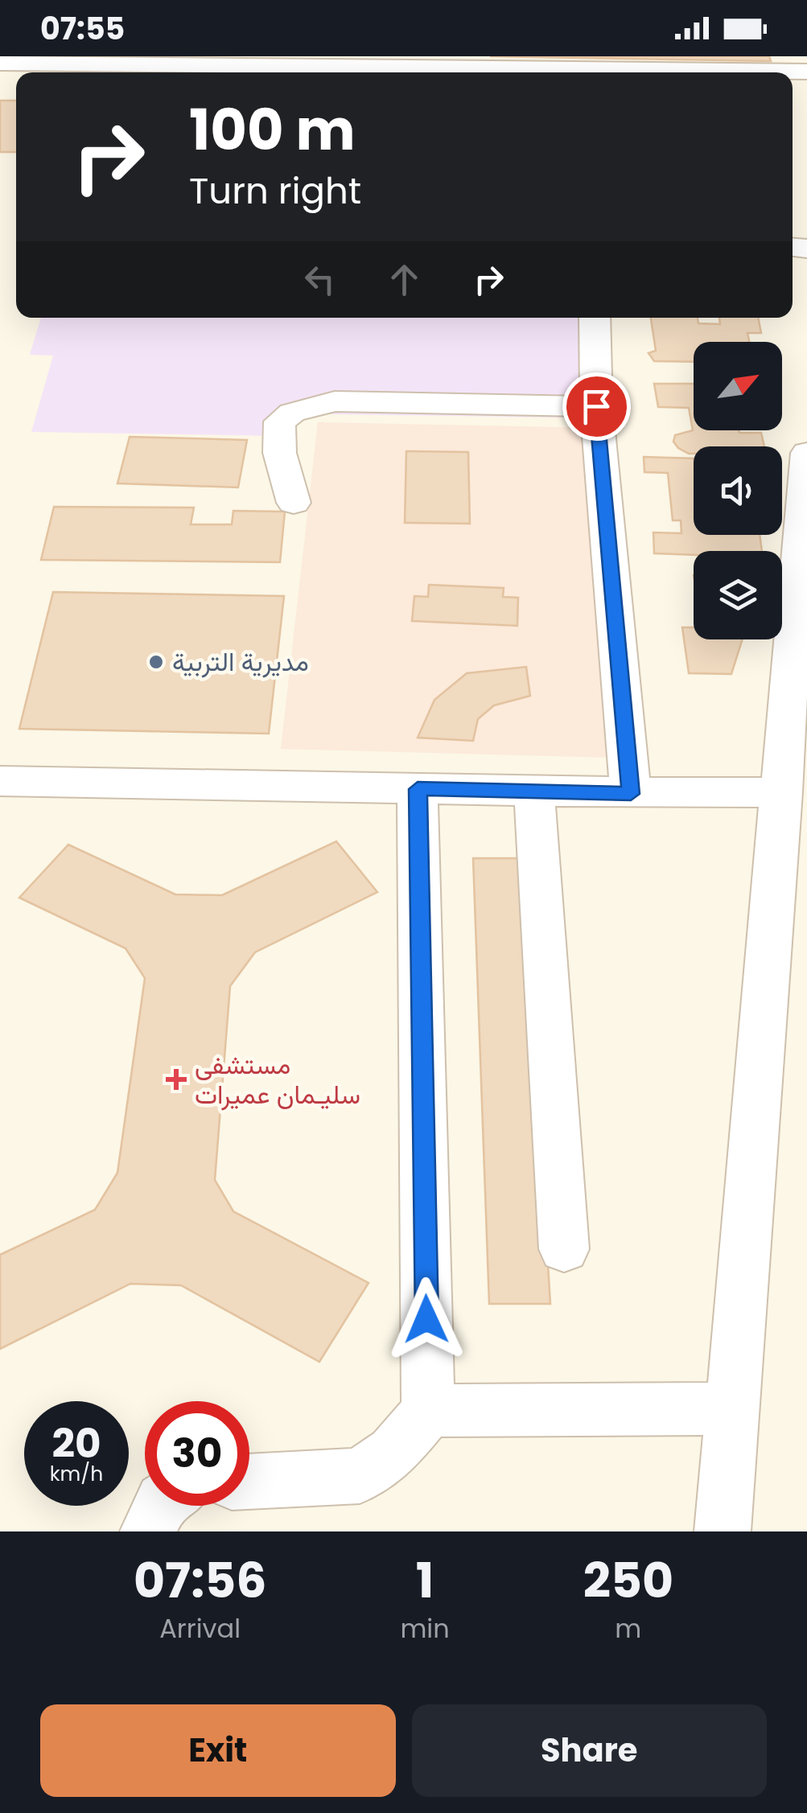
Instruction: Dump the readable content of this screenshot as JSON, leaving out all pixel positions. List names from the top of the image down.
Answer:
{
  "places": {
    "other": ["مديرية التربية"],
    "health": ["مستشفى سليـمان عميرات"]
  },
  "north": "top right",
  "page": {
    "status": "07:55",
    "turn": ["100 m", "Turn right"],
    "speed": "20 km/h",
    "limit": "30",
    "eta": [
      "07:56",
      "Arrival",
      "1",
      "min",
      "250",
      "m"
    ],
    "buttons": ["Exit", "Share"]
  }
}
